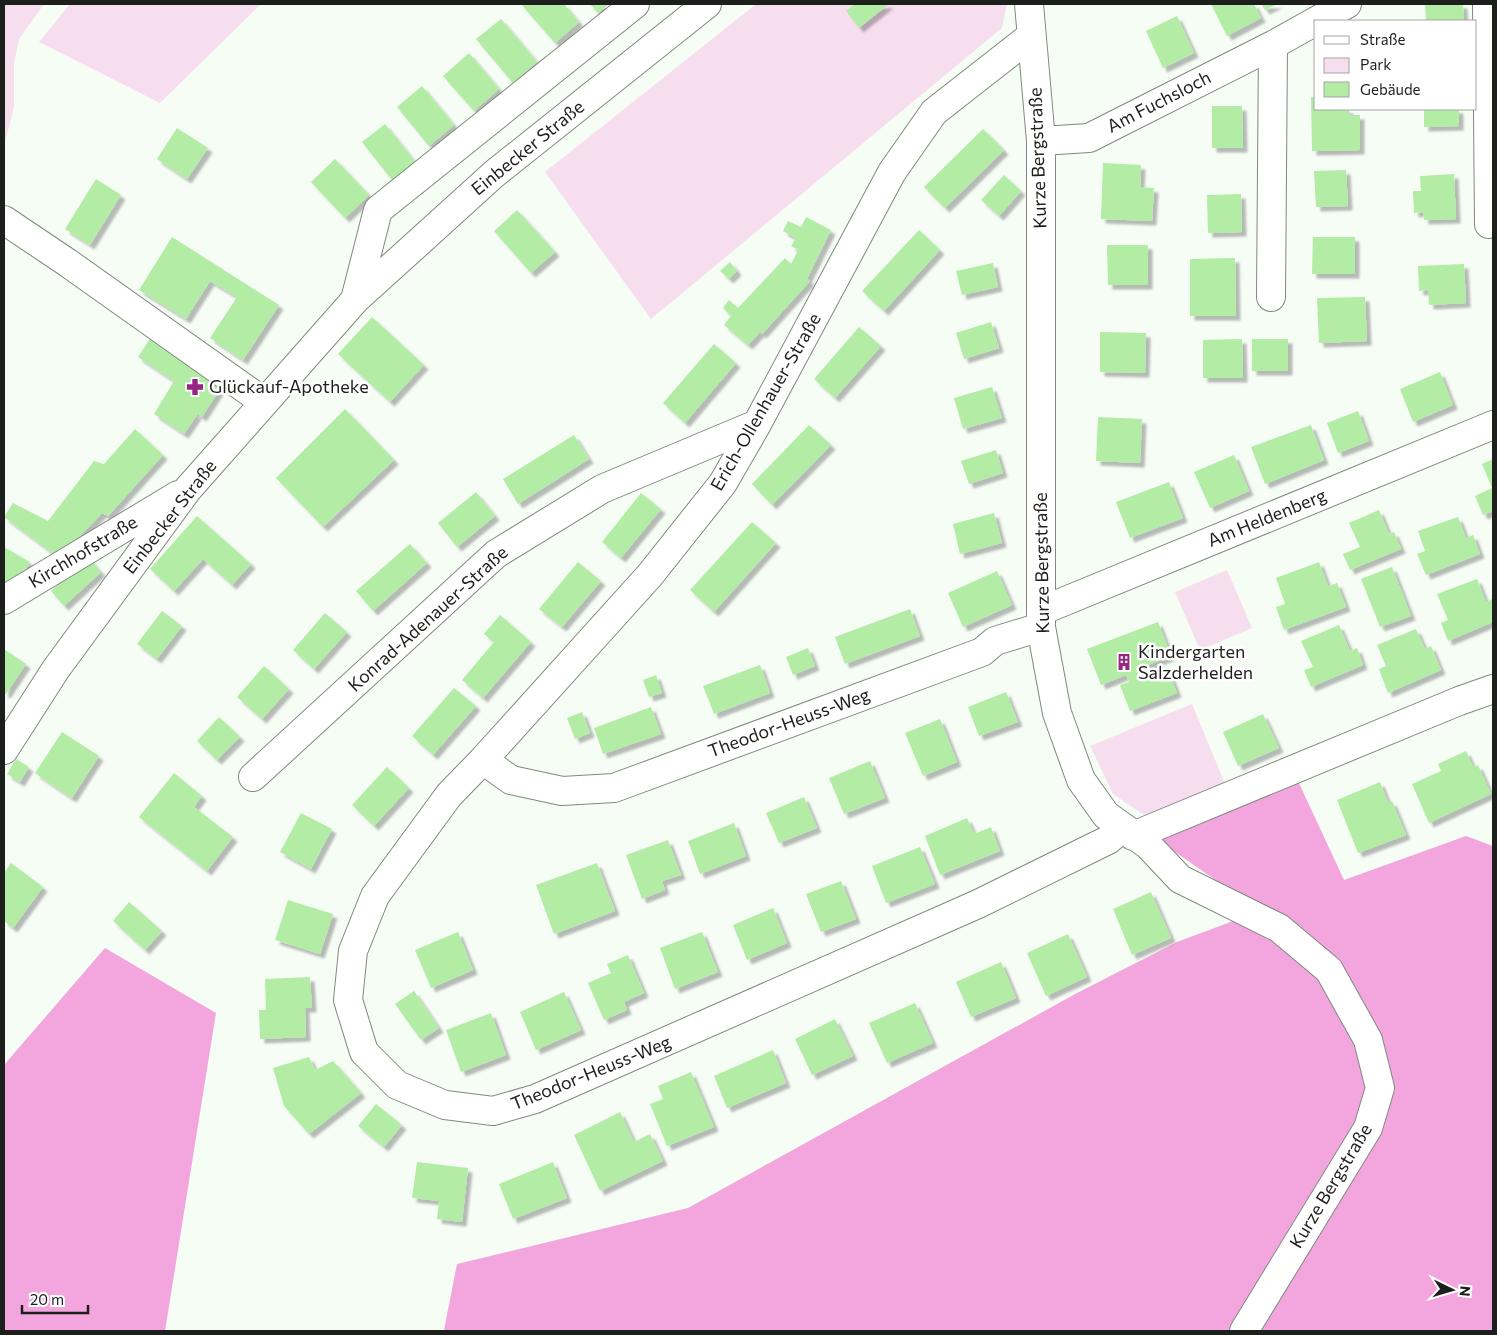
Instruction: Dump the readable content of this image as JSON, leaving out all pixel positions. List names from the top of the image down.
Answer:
{
  "streets": {
    "street": [
      "Am Fuchsloch",
      "Einbecker Straße",
      "Kurze Bergstraße",
      "Erich-Ollenhauer-Straße",
      "Am Heldenberg",
      "Kirchhofstraße",
      "Konrad-Adenauer-Straße",
      "Theodor-Heuss-Weg"
    ]
  },
  "crossings": [
    ["Am Fuchsloch", "Kurze Bergstraße"],
    ["Einbecker Straße", "Kirchhofstraße"],
    ["Kurze Bergstraße", "Erich-Ollenhauer-Straße"],
    ["Kurze Bergstraße", "Am Heldenberg"],
    ["Kurze Bergstraße", "Theodor-Heuss-Weg"],
    ["Erich-Ollenhauer-Straße", "Konrad-Adenauer-Straße"],
    ["Erich-Ollenhauer-Straße", "Theodor-Heuss-Weg"],
    ["Am Heldenberg", "Theodor-Heuss-Weg"]
  ],
  "places": {
    "pharmacy": ["Glückauf-Apotheke"],
    "building": ["Kindergarten Salzderhelden"]
  },
  "legend": ["Straße", "Park", "Gebäude"],
  "scale_bar": "20 m",
  "north": "right"
}
